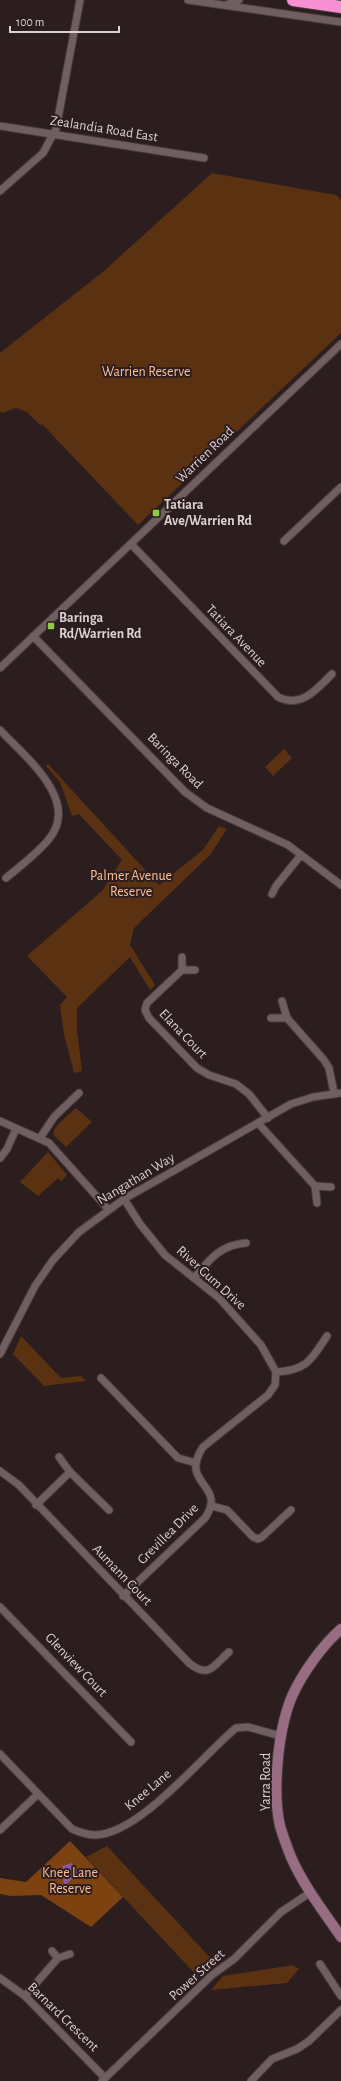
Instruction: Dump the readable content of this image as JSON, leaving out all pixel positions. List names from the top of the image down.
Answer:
{
  "streets": {
    "main road": ["Yarra Road"],
    "street": [
      "Zealandia Road East",
      "Warrien Road",
      "Tatiara Avenue",
      "Baringa Road",
      "Elana Court",
      "Nangathan Way",
      "River Gum Drive",
      "Grevillea Drive",
      "Aumann Court",
      "Glenview Court",
      "Knee Lane",
      "Power Street",
      "Barnard Crescent"
    ]
  },
  "crossings": [
    ["Warrien Road", "Tatiara Avenue"],
    ["Warrien Road", "Baringa Road"],
    ["Elana Court", "Nangathan Way"],
    ["Nangathan Way", "River Gum Drive"],
    ["Grevillea Drive", "Aumann Court"],
    ["Yarra Road", "Knee Lane"],
    ["Yarra Road", "Power Street"],
    ["Power Street", "Barnard Crescent"]
  ],
  "parks": ["Warrien Reserve", "Palmer Avenue Reserve", "Knee Lane Reserve"],
  "places": {
    "transit": ["Tatiara Ave/Warrien Rd", "Baringa Rd/Warrien Rd"]
  },
  "scale_bar": "100 m"
}
